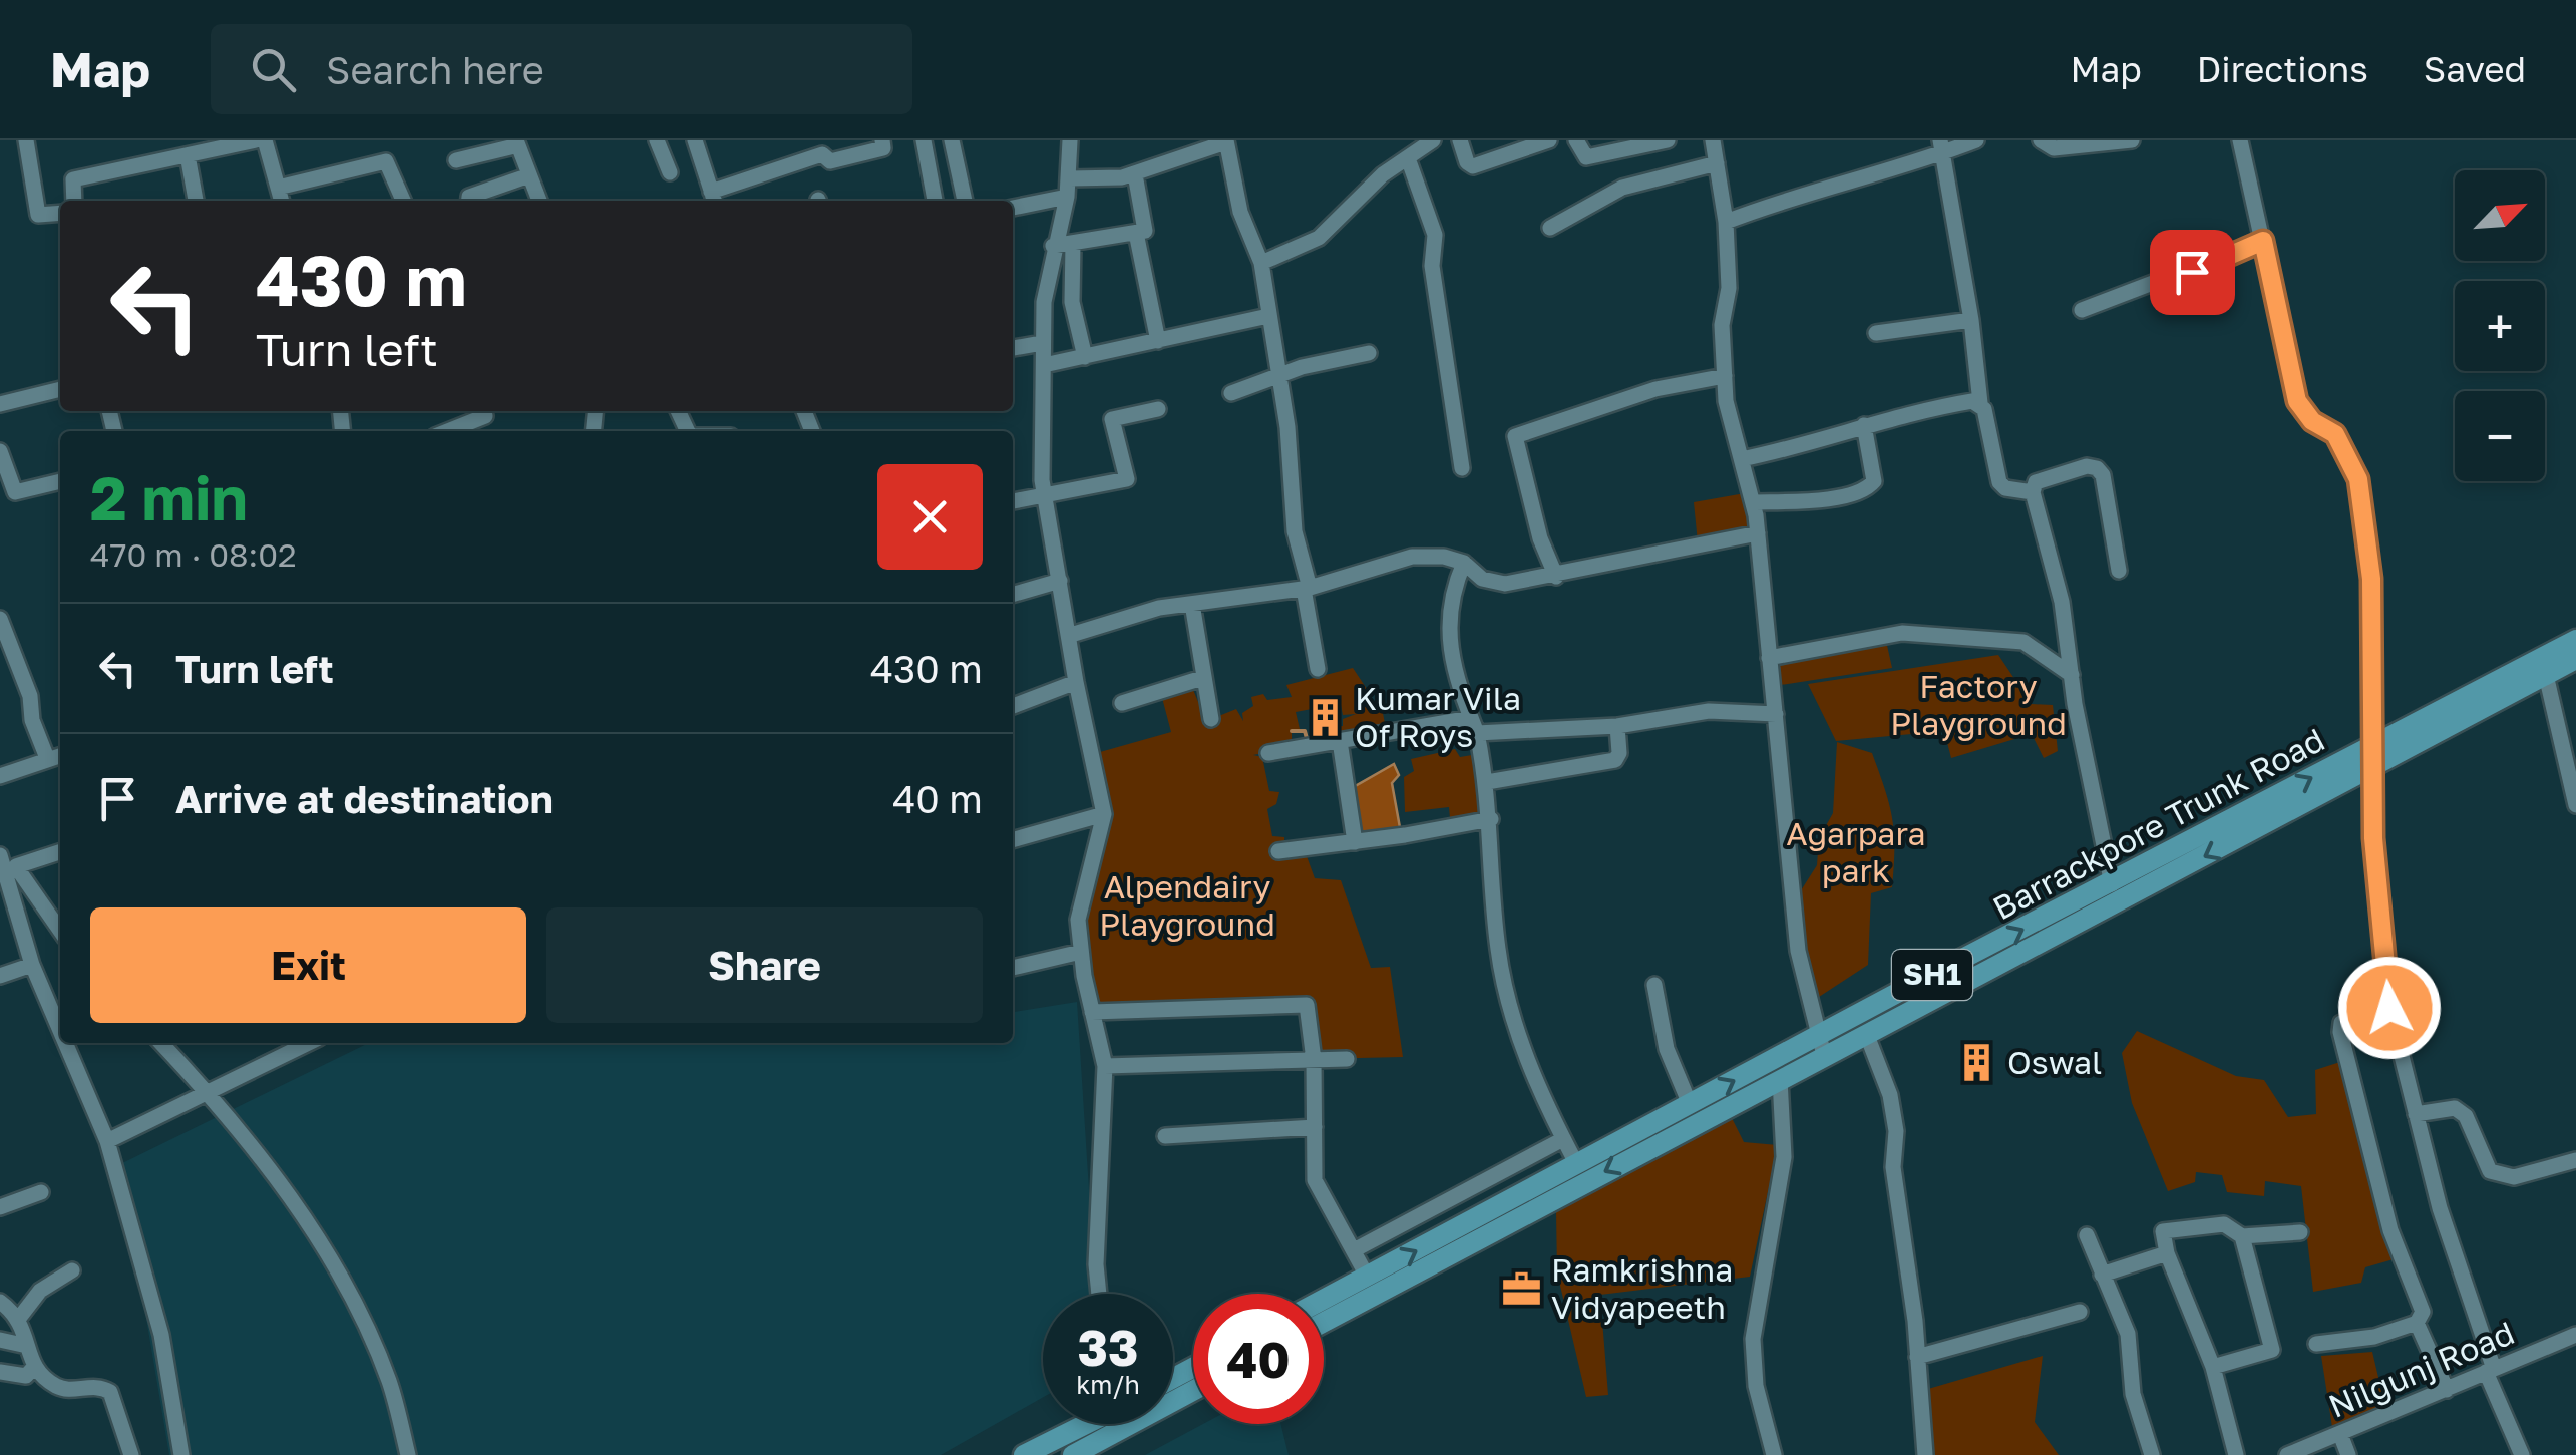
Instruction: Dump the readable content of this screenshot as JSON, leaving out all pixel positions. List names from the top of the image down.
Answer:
{
  "streets": {
    "main road": ["Barrackpore Trunk Road", "SH1"],
    "street": ["Nilgunj Road"]
  },
  "parks": ["Factory Playground", "Agarpara park", "Alpendairy Playground"],
  "places": {
    "building": ["Kumar Vila Of Roys", "Oswal"],
    "office": ["Ramkrishna Vidyapeeth"]
  },
  "north": "top right",
  "page": {
    "header": "Map",
    "search": "Search here",
    "nav": ["Map", "Directions", "Saved"],
    "map_buttons": ["+", "−"],
    "turn": ["430 m", "Turn left"],
    "heading": ["2 min", "470 m · 08:02"],
    "list": [
      {
        "name": "Turn left",
        "value": "430 m"
      },
      {
        "name": "Arrive at destination",
        "value": "40 m"
      }
    ],
    "buttons": ["Exit", "Share"],
    "speed": "33 km/h",
    "limit": "40"
  }
}
